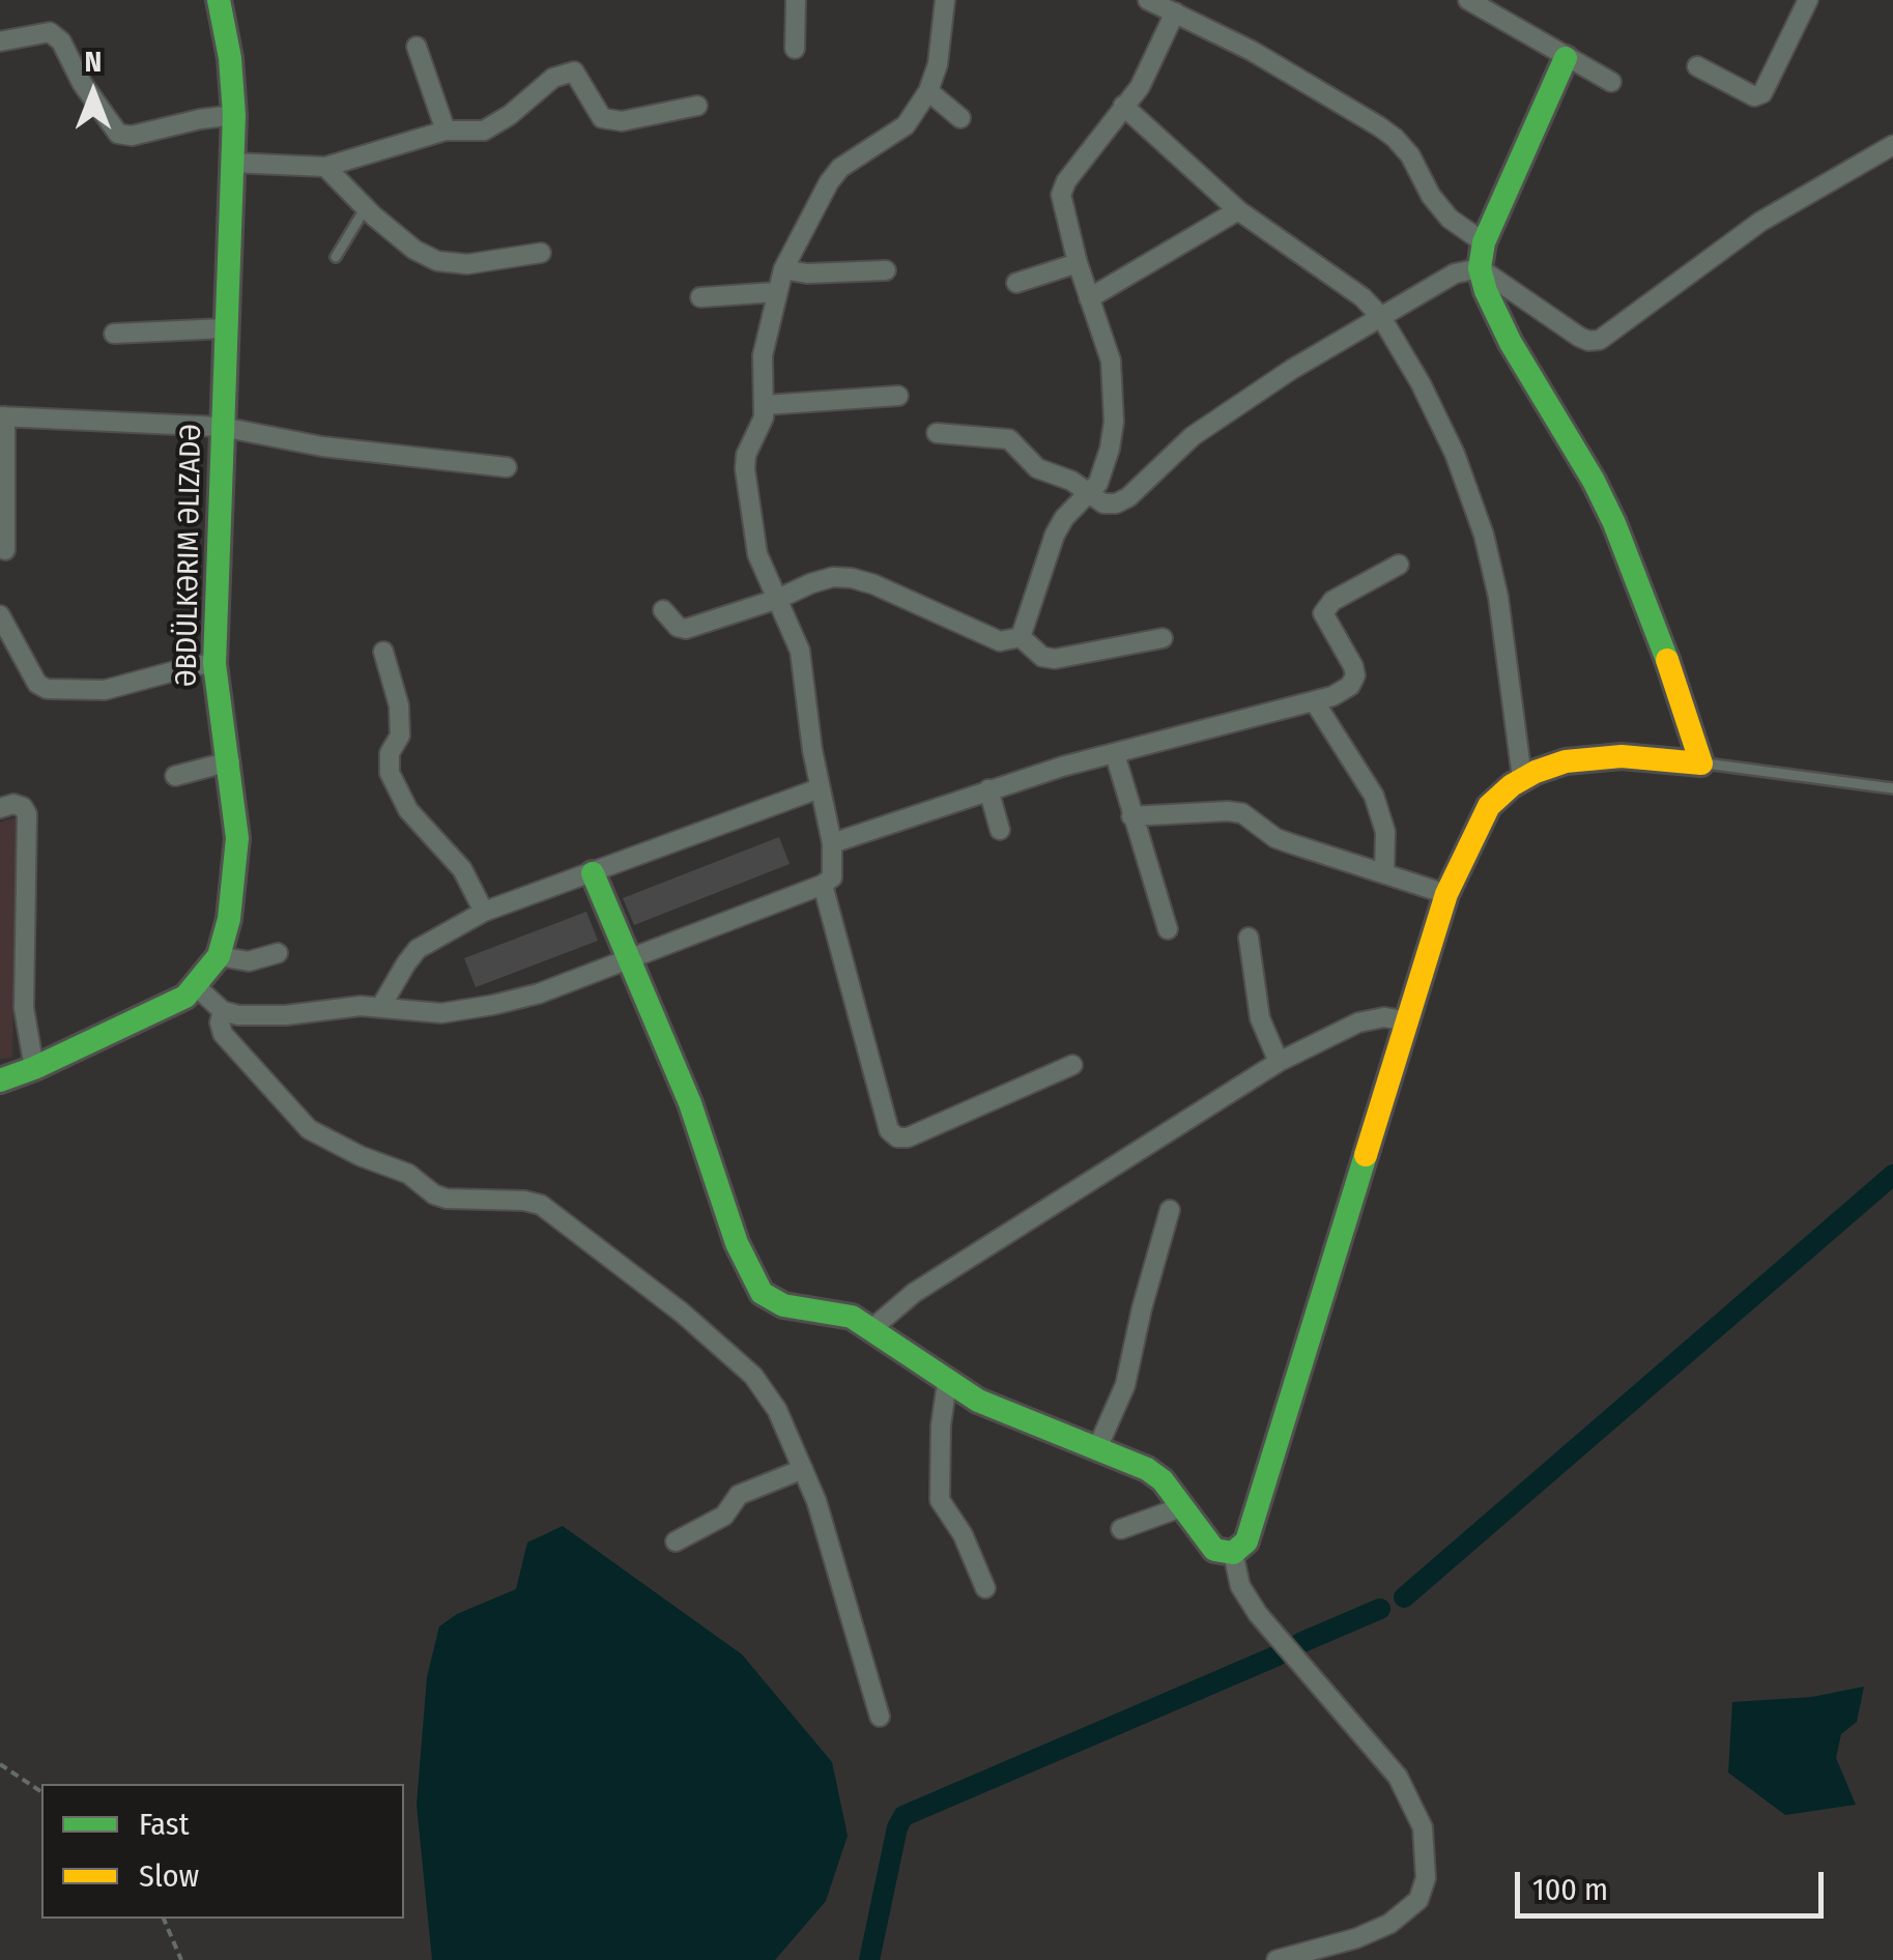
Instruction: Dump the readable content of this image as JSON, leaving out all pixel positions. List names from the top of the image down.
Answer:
{
  "streets": {
    "street": ["ƏBDÜLKƏRIM ƏLIZADƏ"]
  },
  "legend": ["Fast", "Slow"],
  "scale_bar": "100 m",
  "north": "top"
}
